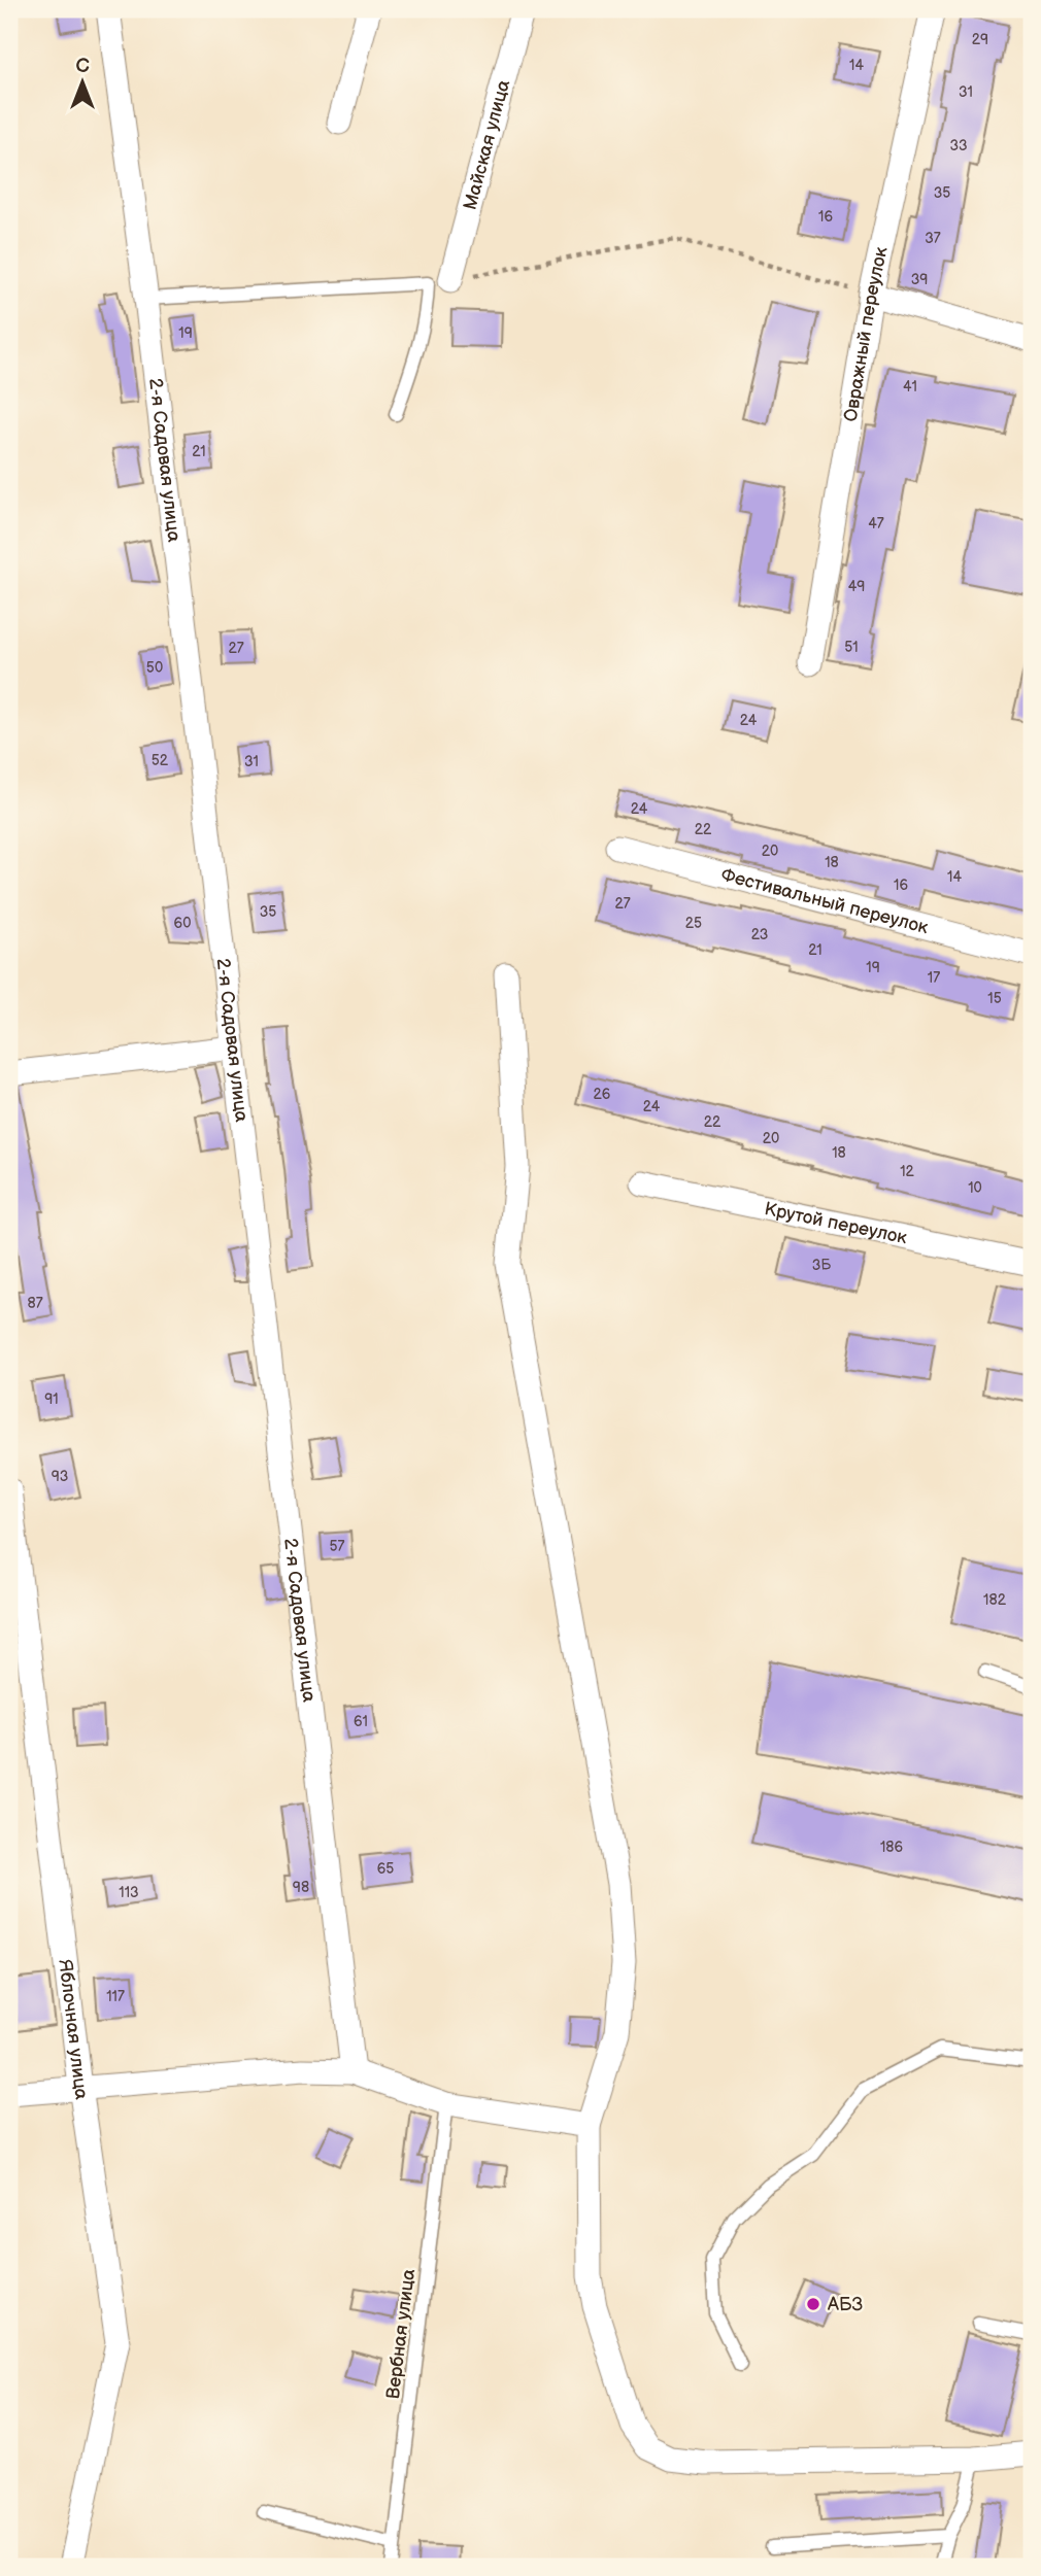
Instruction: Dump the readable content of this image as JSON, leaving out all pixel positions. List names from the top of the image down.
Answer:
{
  "streets": {
    "street": [
      "Майская улица",
      "Овражный переулок",
      "2-я Садовая улица",
      "Фестивальный переулок",
      "Крутой переулок",
      "Яблочная улица"
    ],
    "lane": ["Вербная улица"]
  },
  "places": ["АБЗ"],
  "house_numbers": [
    "29",
    "14",
    "31",
    "33",
    "35",
    "16",
    "37",
    "39",
    "19",
    "41",
    "21",
    "47",
    "49",
    "51",
    "27",
    "50",
    "24",
    "52",
    "31",
    "24",
    "22",
    "20",
    "18",
    "14",
    "16",
    "27",
    "35",
    "60",
    "25",
    "23",
    "21",
    "19",
    "17",
    "15",
    "26",
    "24",
    "22",
    "20",
    "18",
    "12",
    "10",
    "3Б",
    "87",
    "91",
    "93",
    "57",
    "182",
    "61",
    "186",
    "65",
    "98",
    "113",
    "117"
  ],
  "north": "top"
}
